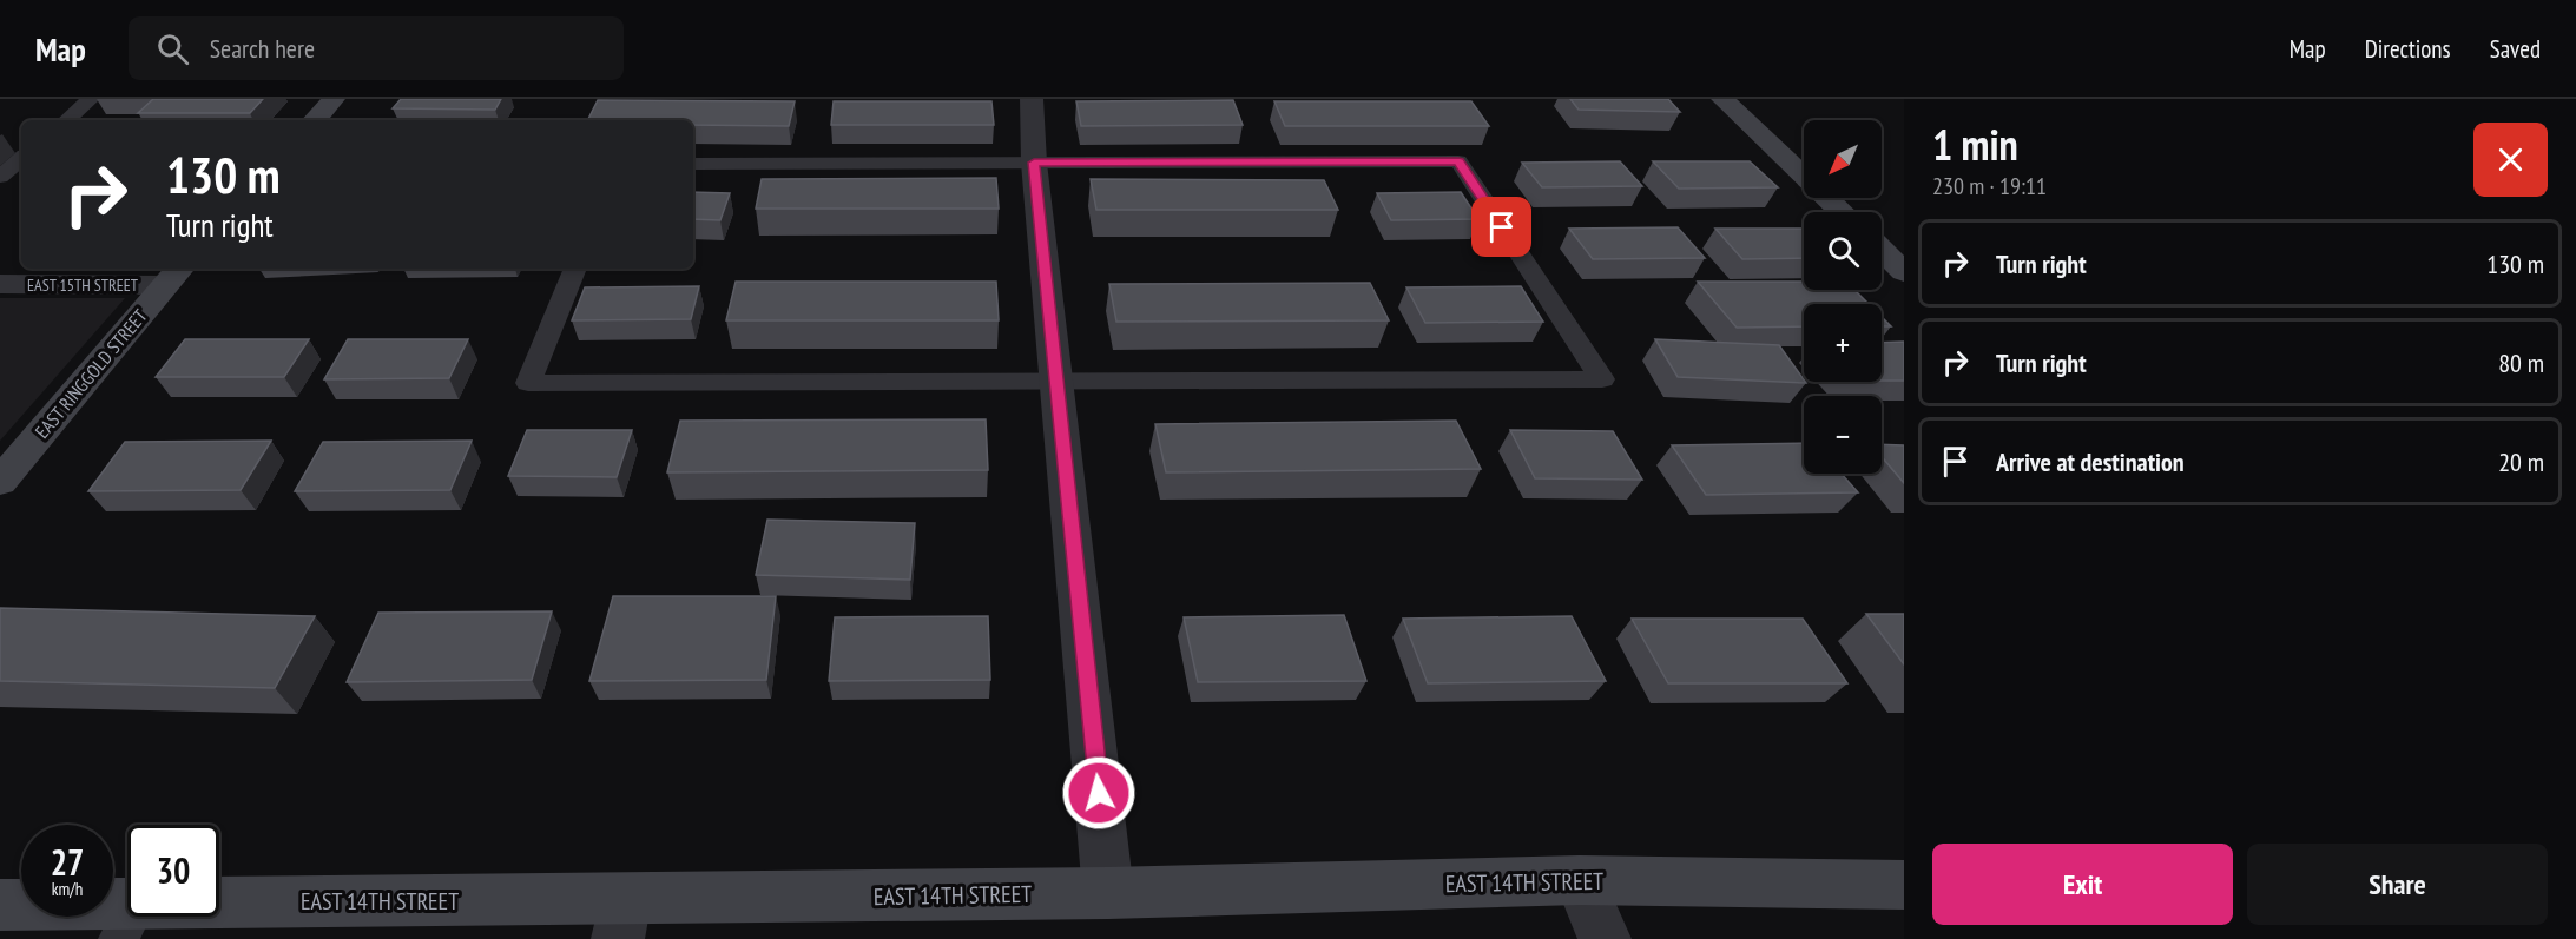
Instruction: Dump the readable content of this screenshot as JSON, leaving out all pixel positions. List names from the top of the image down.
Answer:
{
  "streets": {
    "street": ["EAST 15TH STREET", "EAST RINGGOLD STREET", "EAST 14TH STREET"]
  },
  "crossings": [
    ["EAST 15TH STREET", "EAST RINGGOLD STREET"]
  ],
  "north": "bottom left",
  "page": {
    "header": "Map",
    "search": "Search here",
    "nav": ["Map", "Directions", "Saved"],
    "heading": ["1 min", "230 m · 19:11"],
    "map_buttons": ["+", "−"],
    "turn": ["130 m", "Turn right"],
    "list": [
      {
        "name": "Turn right",
        "value": "130 m"
      },
      {
        "name": "Turn right",
        "value": "80 m"
      },
      {
        "name": "Arrive at destination",
        "value": "20 m"
      }
    ],
    "speed": "27 km/h",
    "limit": "30",
    "buttons": ["Exit", "Share"]
  }
}
